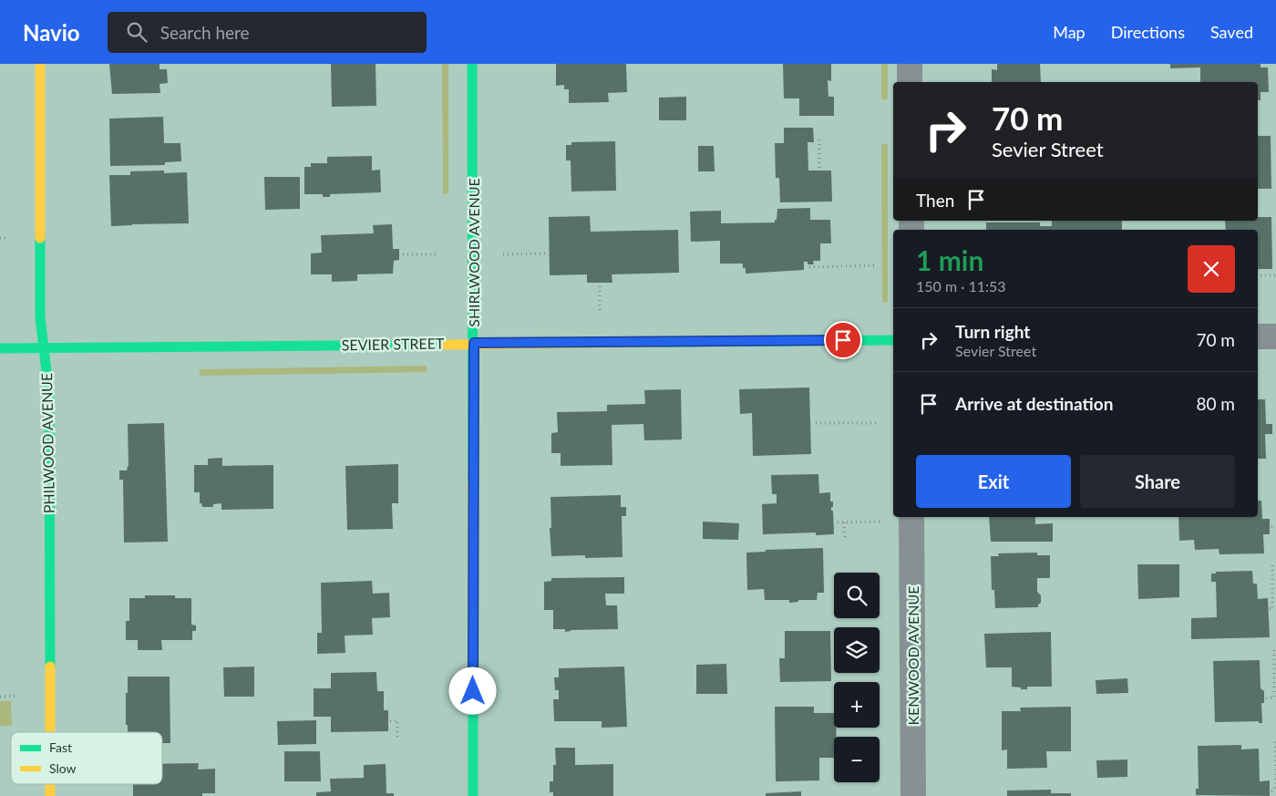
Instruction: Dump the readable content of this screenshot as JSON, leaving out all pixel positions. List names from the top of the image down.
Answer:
{
  "streets": {
    "street": [
      "SHIRLWOOD AVENUE",
      "SEVIER STREET",
      "PHILWOOD AVENUE",
      "KENWOOD AVENUE"
    ]
  },
  "crossings": [
    ["SHIRLWOOD AVENUE", "SEVIER STREET"],
    ["SEVIER STREET", "PHILWOOD AVENUE"]
  ],
  "legend": ["Fast", "Slow"],
  "page": {
    "header": "Navio",
    "search": "Search here",
    "nav": ["Map", "Directions", "Saved"],
    "turn": ["70 m", "Sevier Street"],
    "then": "Then",
    "heading": ["1 min", "150 m · 11:53"],
    "list": [
      {
        "name": "Turn right",
        "note": "Sevier Street",
        "value": "70 m"
      },
      {
        "name": "Arrive at destination",
        "value": "80 m"
      }
    ],
    "buttons": ["Exit", "Share"],
    "map_buttons": ["+", "−"]
  }
}
